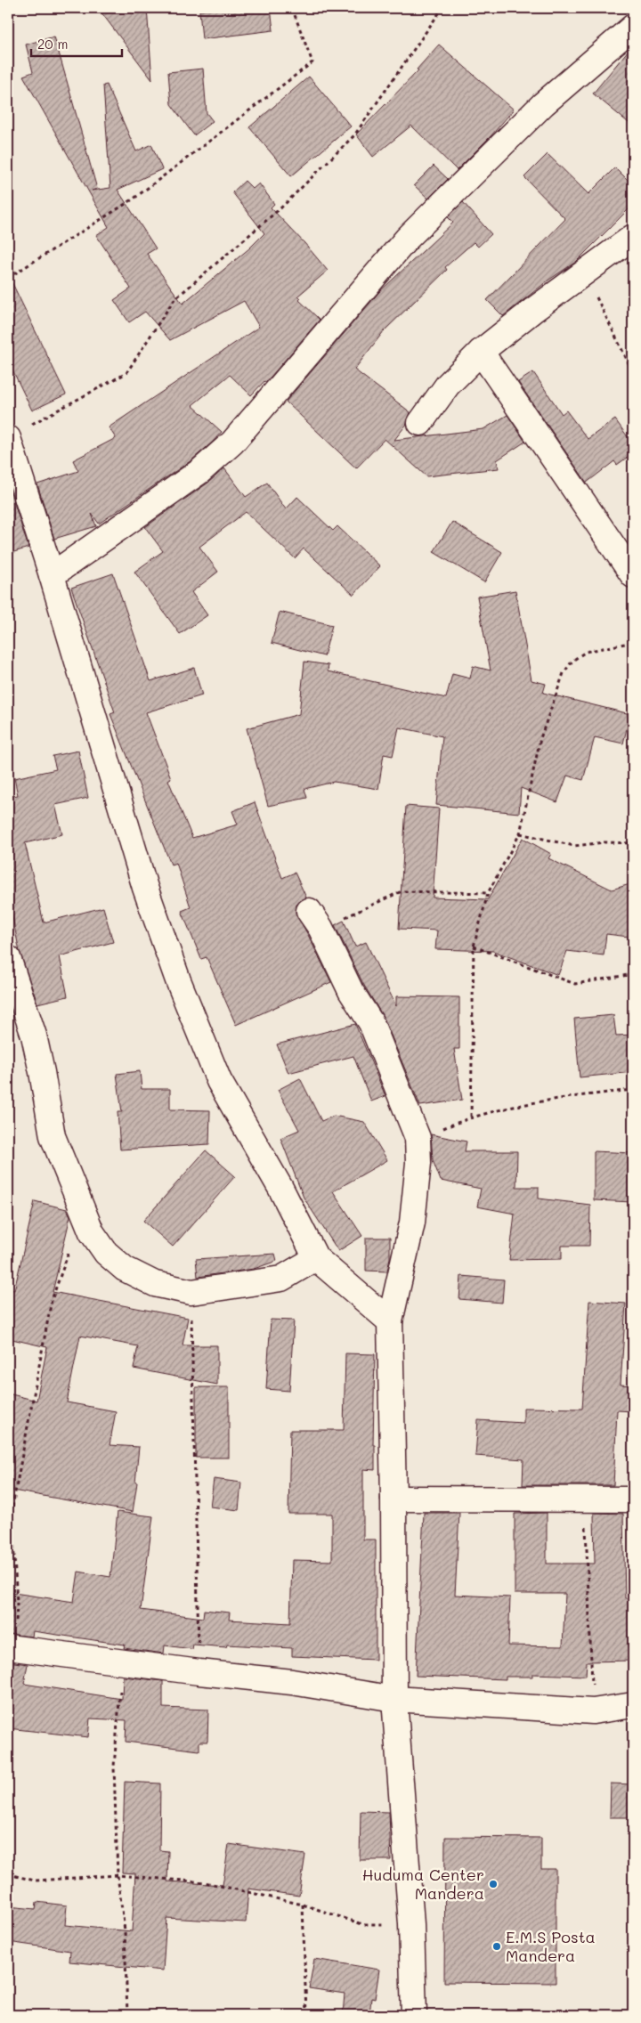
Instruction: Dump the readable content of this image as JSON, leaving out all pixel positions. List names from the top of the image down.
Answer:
{
  "places": ["Huduma Center Mandera", "E.M.S Posta Mandera"],
  "scale_bar": "20 m"
}
